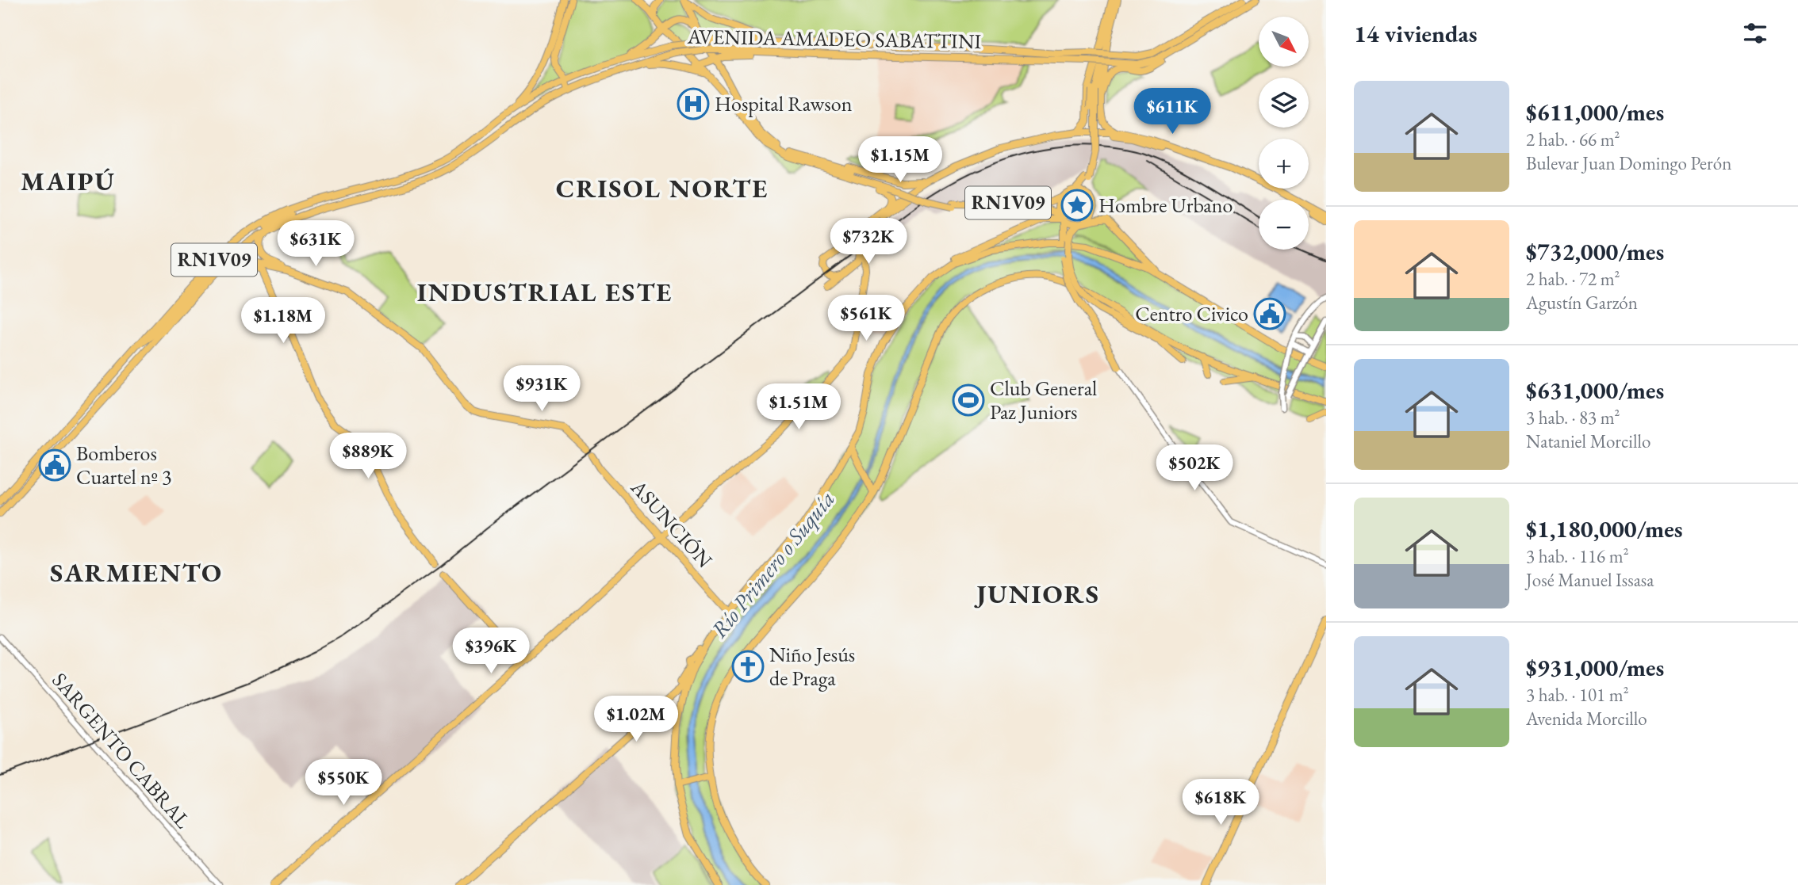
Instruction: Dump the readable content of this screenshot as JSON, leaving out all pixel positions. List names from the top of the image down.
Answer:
{
  "streets": {
    "main road": ["AVENIDA AMADEO SABATTINI", "RN1V09", "ASUNCIÓN"],
    "street": ["SARGENTO CABRAL"]
  },
  "crossings": [
    ["AVENIDA AMADEO SABATTINI", "RN1V09"]
  ],
  "districts": [
    "MAIPÚ",
    "CRISOL NORTE",
    "INDUSTRIAL ESTE",
    "SARMIENTO",
    "JUNIORS"
  ],
  "water": ["Río Primero o Suquía"],
  "places": {
    "hospital": ["Hospital Rawson"],
    "place": ["Hombre Urbano"],
    "public building": ["Centro Civico", "Bomberos Cuartel nº 3"],
    "sports": ["Club General Paz Juniors"],
    "church": ["Niño Jesús de Praga"]
  },
  "north": "bottom right",
  "page": {
    "heading": "14 viviendas",
    "map_buttons": ["+", "−"],
    "list": [
      {
        "name": "$611,000/mes",
        "note": "2 hab. · 66 m² · Bulevar Juan Domingo Perón"
      },
      {
        "name": "$732,000/mes",
        "note": "2 hab. · 72 m² · Agustín Garzón"
      },
      {
        "name": "$631,000/mes",
        "note": "3 hab. · 83 m² · Nataniel Morcillo"
      },
      {
        "name": "$1,180,000/mes",
        "note": "3 hab. · 116 m² · José Manuel Issasa"
      },
      {
        "name": "$931,000/mes",
        "note": "3 hab. · 101 m² · Avenida Morcillo"
      }
    ],
    "price": [
      "$611K",
      "$1.15M",
      "$732K",
      "$631K",
      "$561K",
      "$1.18M",
      "$931K",
      "$1.51M",
      "$889K",
      "$502K",
      "$396K",
      "$1.02M",
      "$550K",
      "$618K"
    ]
  }
}
